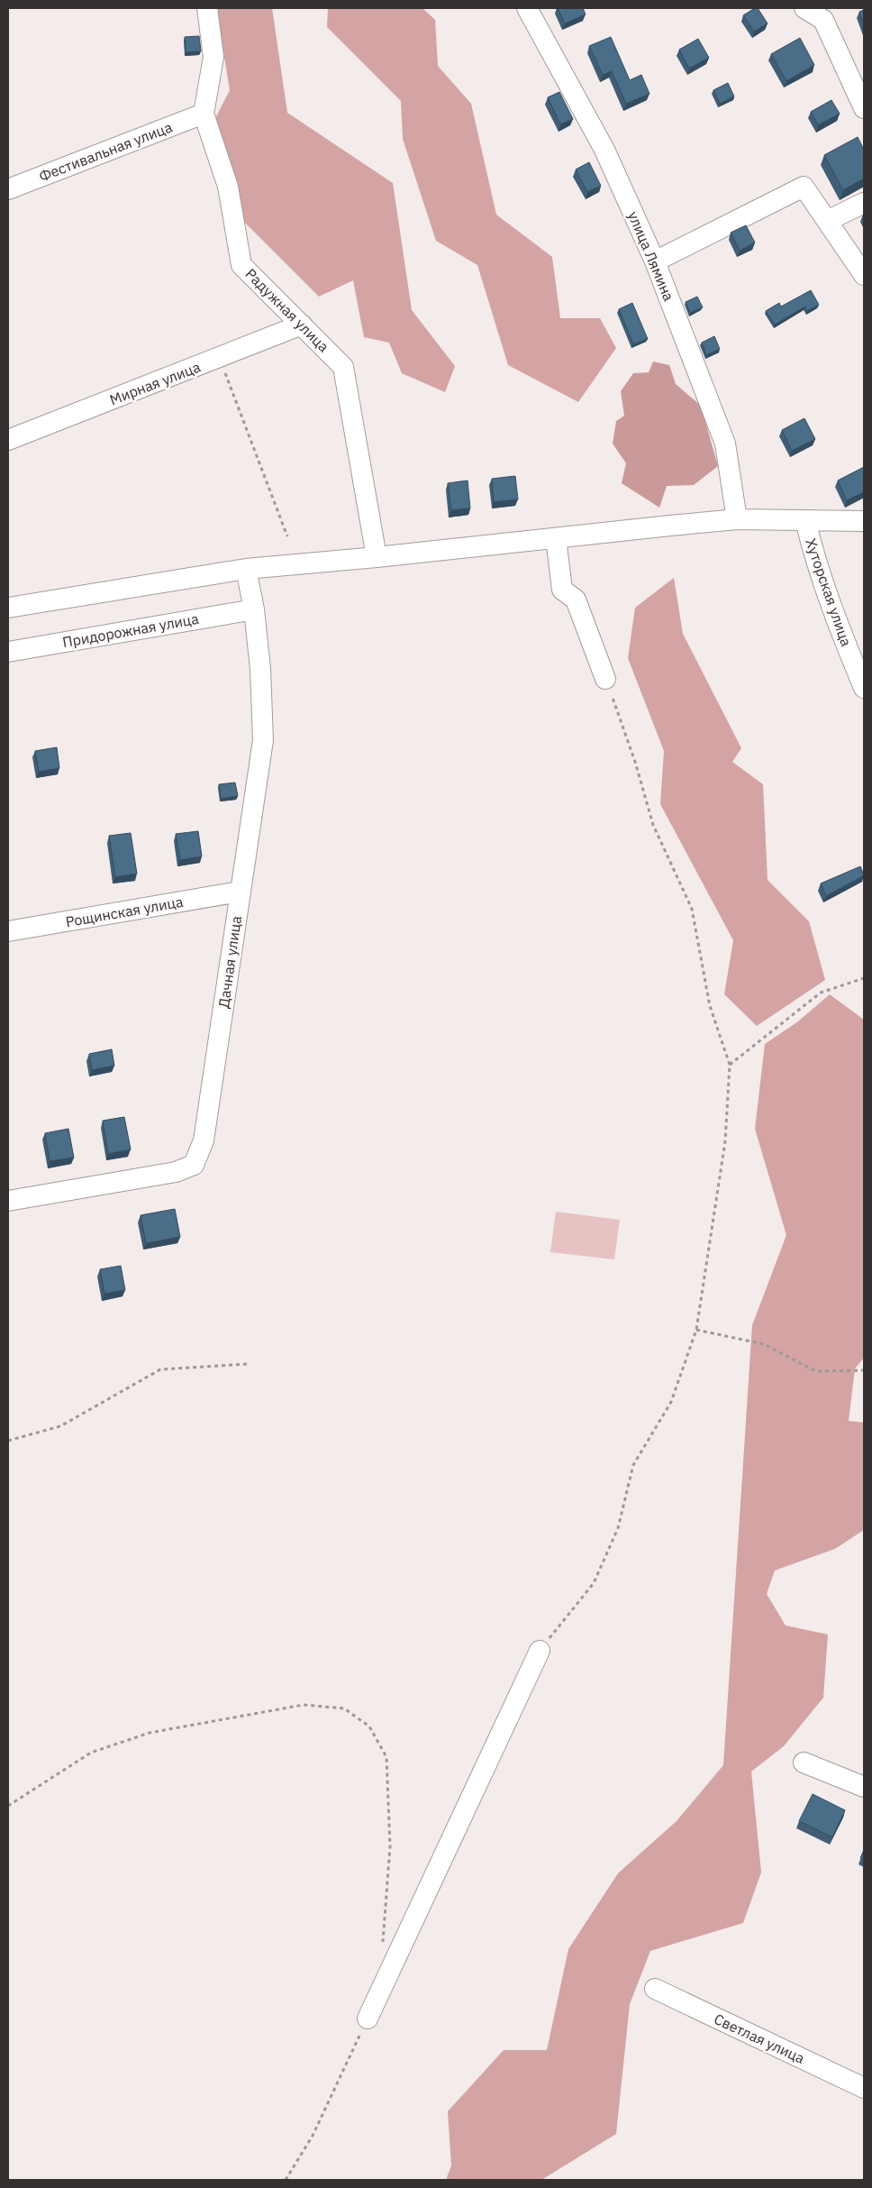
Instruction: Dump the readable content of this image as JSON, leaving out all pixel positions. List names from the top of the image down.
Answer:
{
  "streets": {
    "street": [
      "Фестивальная улица",
      "улица Лямина",
      "Радужная улица",
      "Мирная улица",
      "Хуторская улица",
      "Придорожная улица",
      "Рощинская улица",
      "Дачная улица",
      "Светлая улица"
    ]
  },
  "crossings": [
    ["Фестивальная улица", "Радужная улица"],
    ["Радужная улица", "Мирная улица"],
    ["Придорожная улица", "Дачная улица"],
    ["Рощинская улица", "Дачная улица"]
  ]
}
